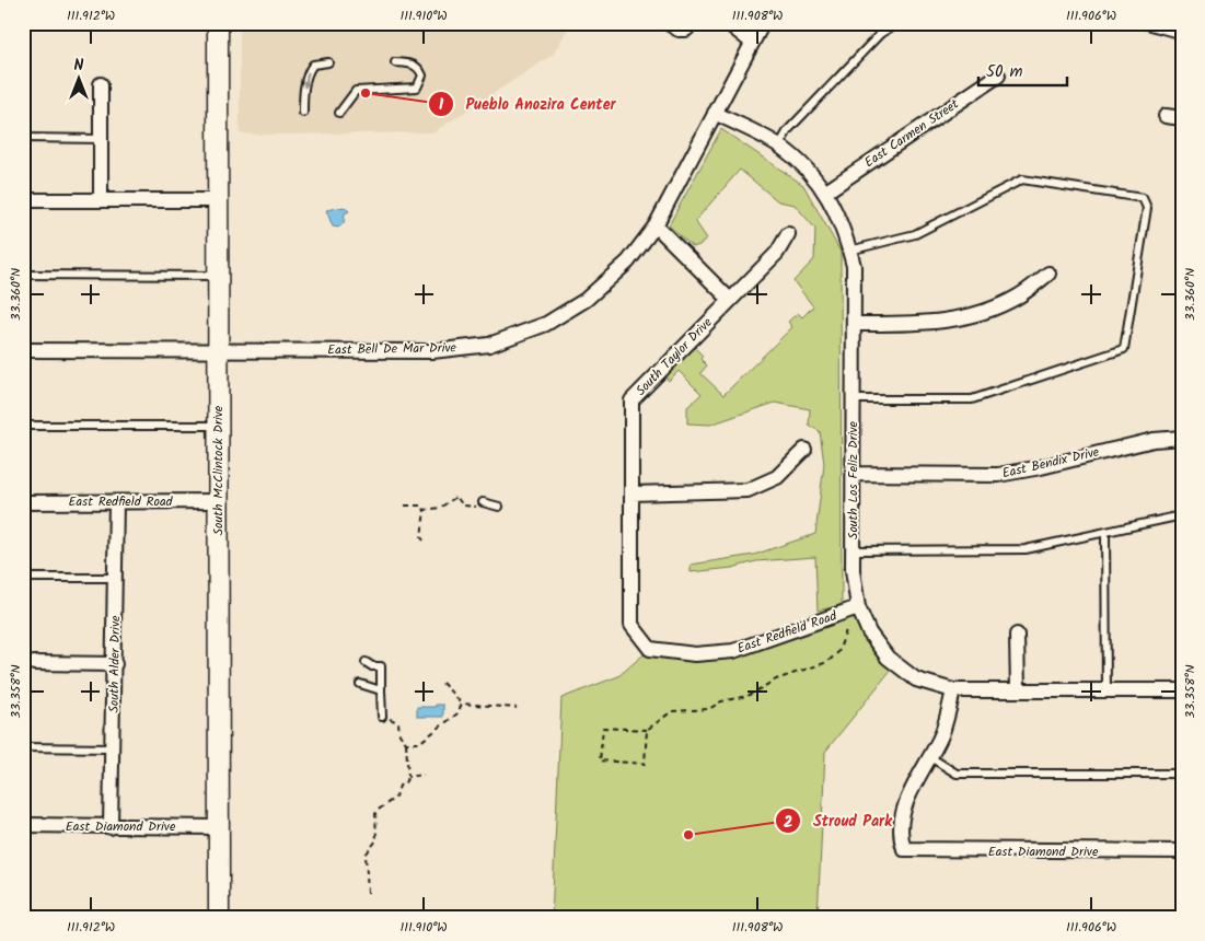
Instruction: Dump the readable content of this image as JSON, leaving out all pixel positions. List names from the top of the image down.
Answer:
{
  "streets": {
    "main road": ["South McClintock Drive"],
    "street": [
      "East Carmen Street",
      "East Bell De Mar Drive",
      "South Taylor Drive",
      "East Bendix Drive",
      "South Los Feliz Drive",
      "East Redfield Road",
      "South Alder Drive",
      "East Diamond Drive"
    ]
  },
  "crossings": [
    ["East Carmen Street", "South Los Feliz Drive"],
    ["East Bell De Mar Drive", "South McClintock Drive"],
    ["East Bell De Mar Drive", "South Los Feliz Drive"],
    ["South Taylor Drive", "East Redfield Road"],
    ["East Bendix Drive", "South Los Feliz Drive"],
    ["South McClintock Drive", "East Redfield Road"],
    ["South McClintock Drive", "East Diamond Drive"],
    ["South Los Feliz Drive", "East Redfield Road"],
    ["East Redfield Road", "South Alder Drive"],
    ["South Alder Drive", "East Diamond Drive"]
  ],
  "places": ["Pueblo Anozira Center", "Stroud Park"],
  "scale_bar": "50 m",
  "north": "top",
  "coordinates": [
    "111.912°W",
    "111.910°W",
    "111.908°W",
    "111.906°W",
    "33.360°N",
    "33.358°N"
  ]
}
